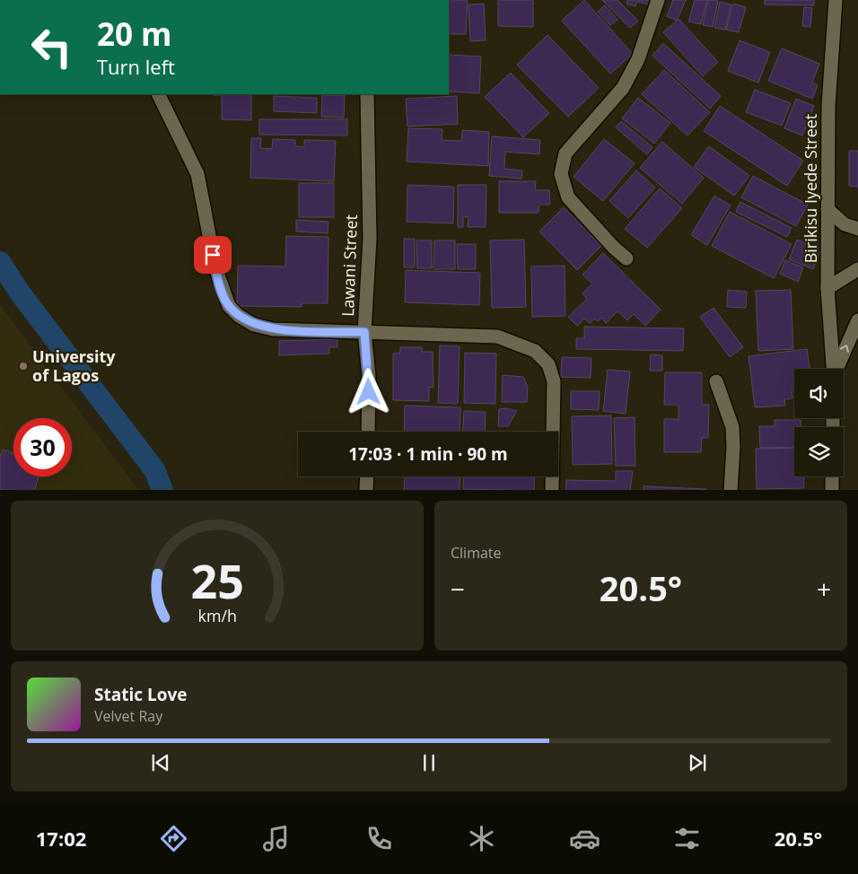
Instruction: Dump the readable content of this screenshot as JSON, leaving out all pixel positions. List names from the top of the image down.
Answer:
{
  "streets": {
    "street": ["Birikisu Iyede Street", "Lawani Street"]
  },
  "places": ["University of Lagos"],
  "page": {
    "turn": ["20 m", "Turn left"],
    "limit": "30",
    "trip": "17:03 · 1 min · 90 m",
    "tile": "Climate",
    "heat": ["−", "20.5°", "+"],
    "song": ["Static Love", "Velvet Ray"],
    "tabs": ["17:02", "20.5°"],
    "gauge": ["25", "km/h"]
  }
}
